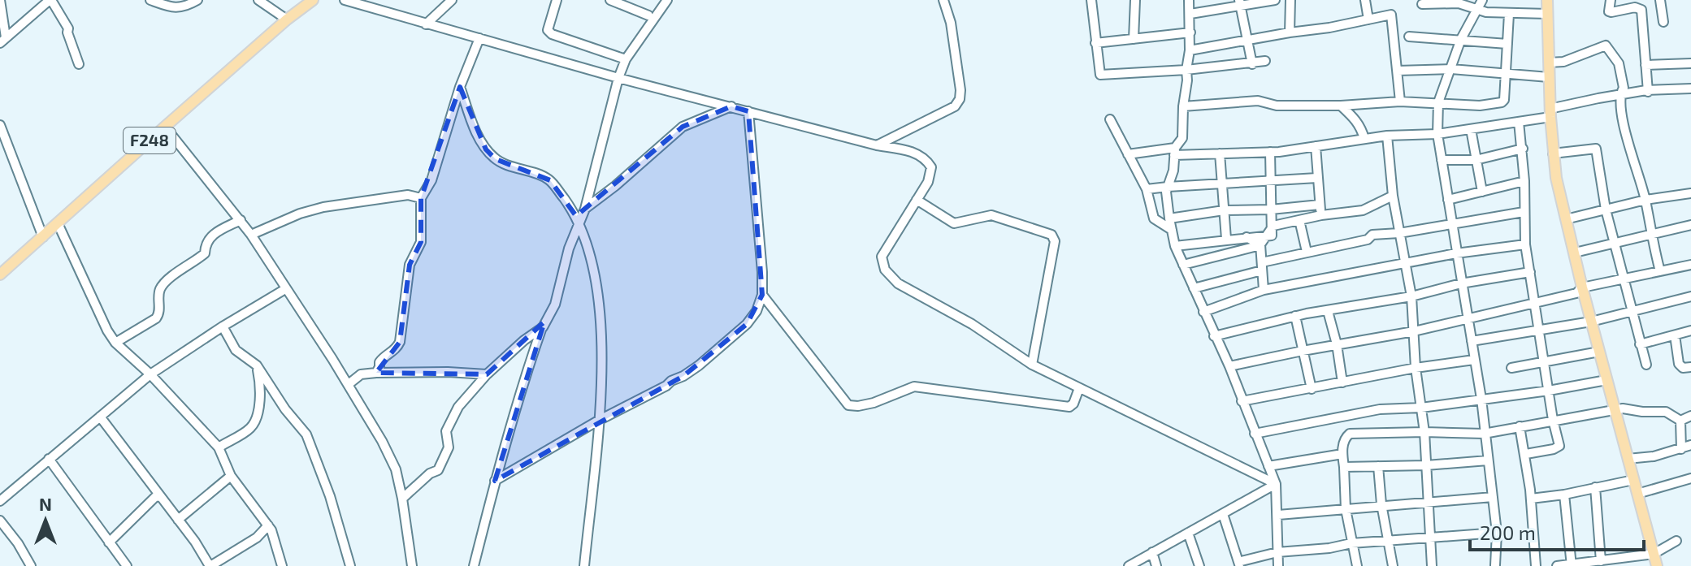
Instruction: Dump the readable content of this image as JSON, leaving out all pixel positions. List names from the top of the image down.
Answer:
{
  "streets": {
    "main road": ["F248"]
  },
  "scale_bar": "200 m",
  "north": "top"
}
